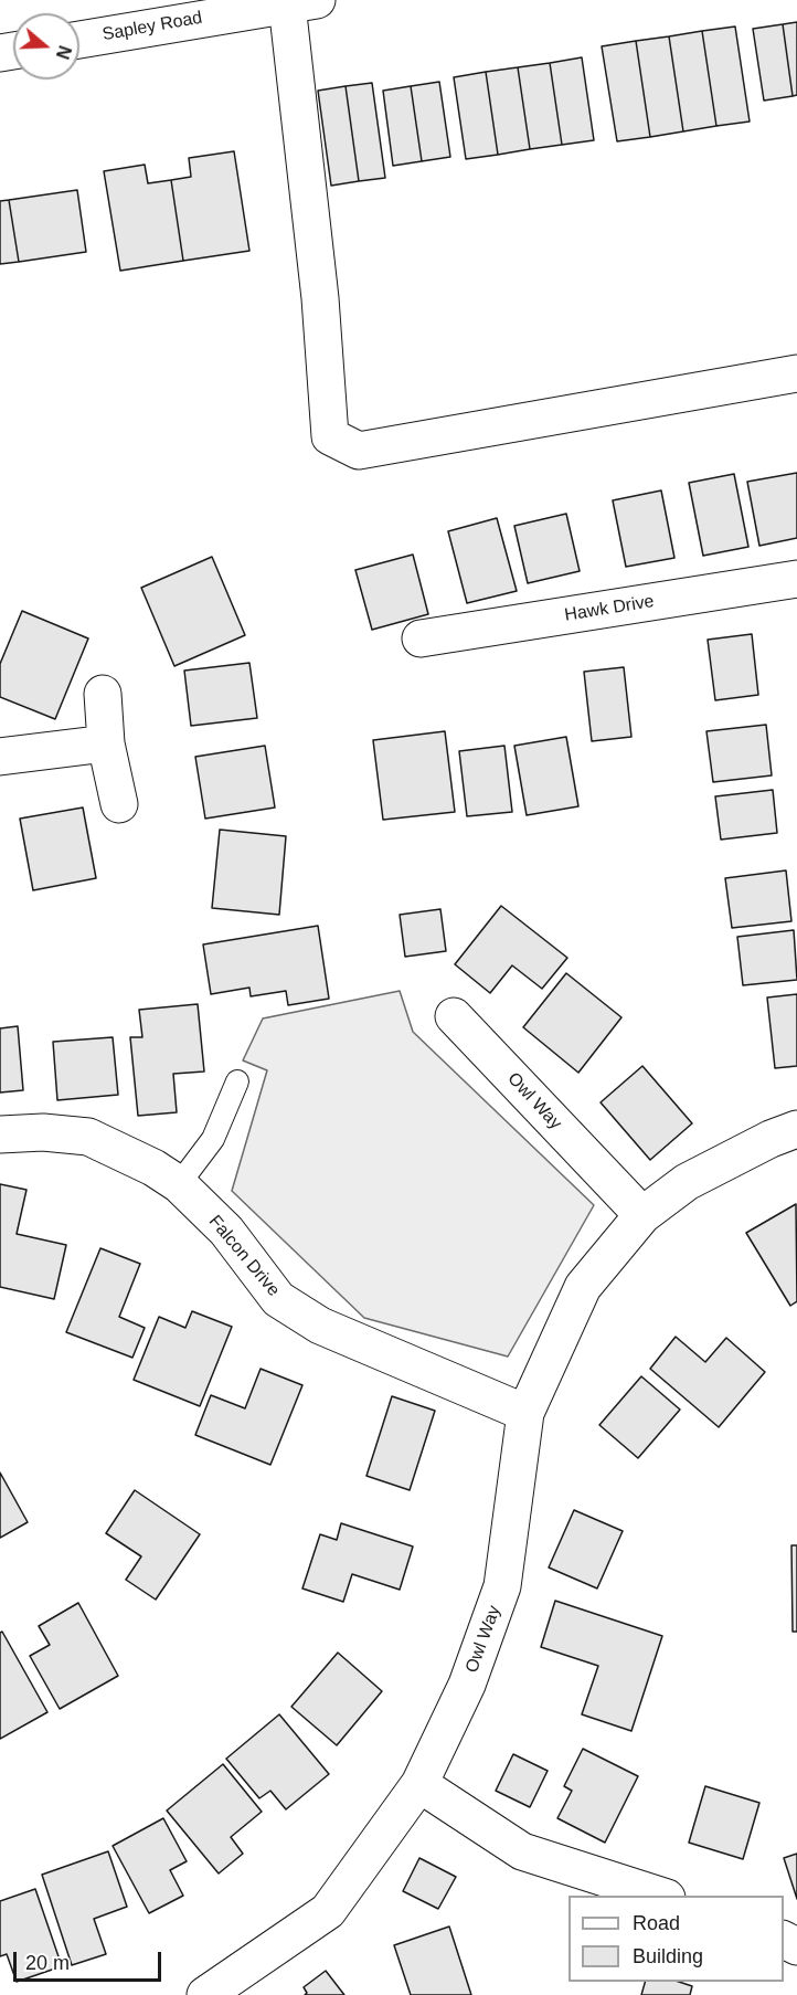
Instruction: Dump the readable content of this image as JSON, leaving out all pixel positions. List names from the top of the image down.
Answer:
{
  "streets": {
    "street": [
      "Sapley Road",
      "Hawk Drive",
      "Owl Way",
      "Falcon Drive"
    ]
  },
  "crossings": [
    ["Owl Way", "Falcon Drive"]
  ],
  "legend": ["Road", "Building"],
  "scale_bar": "20 m",
  "north": "right"
}
